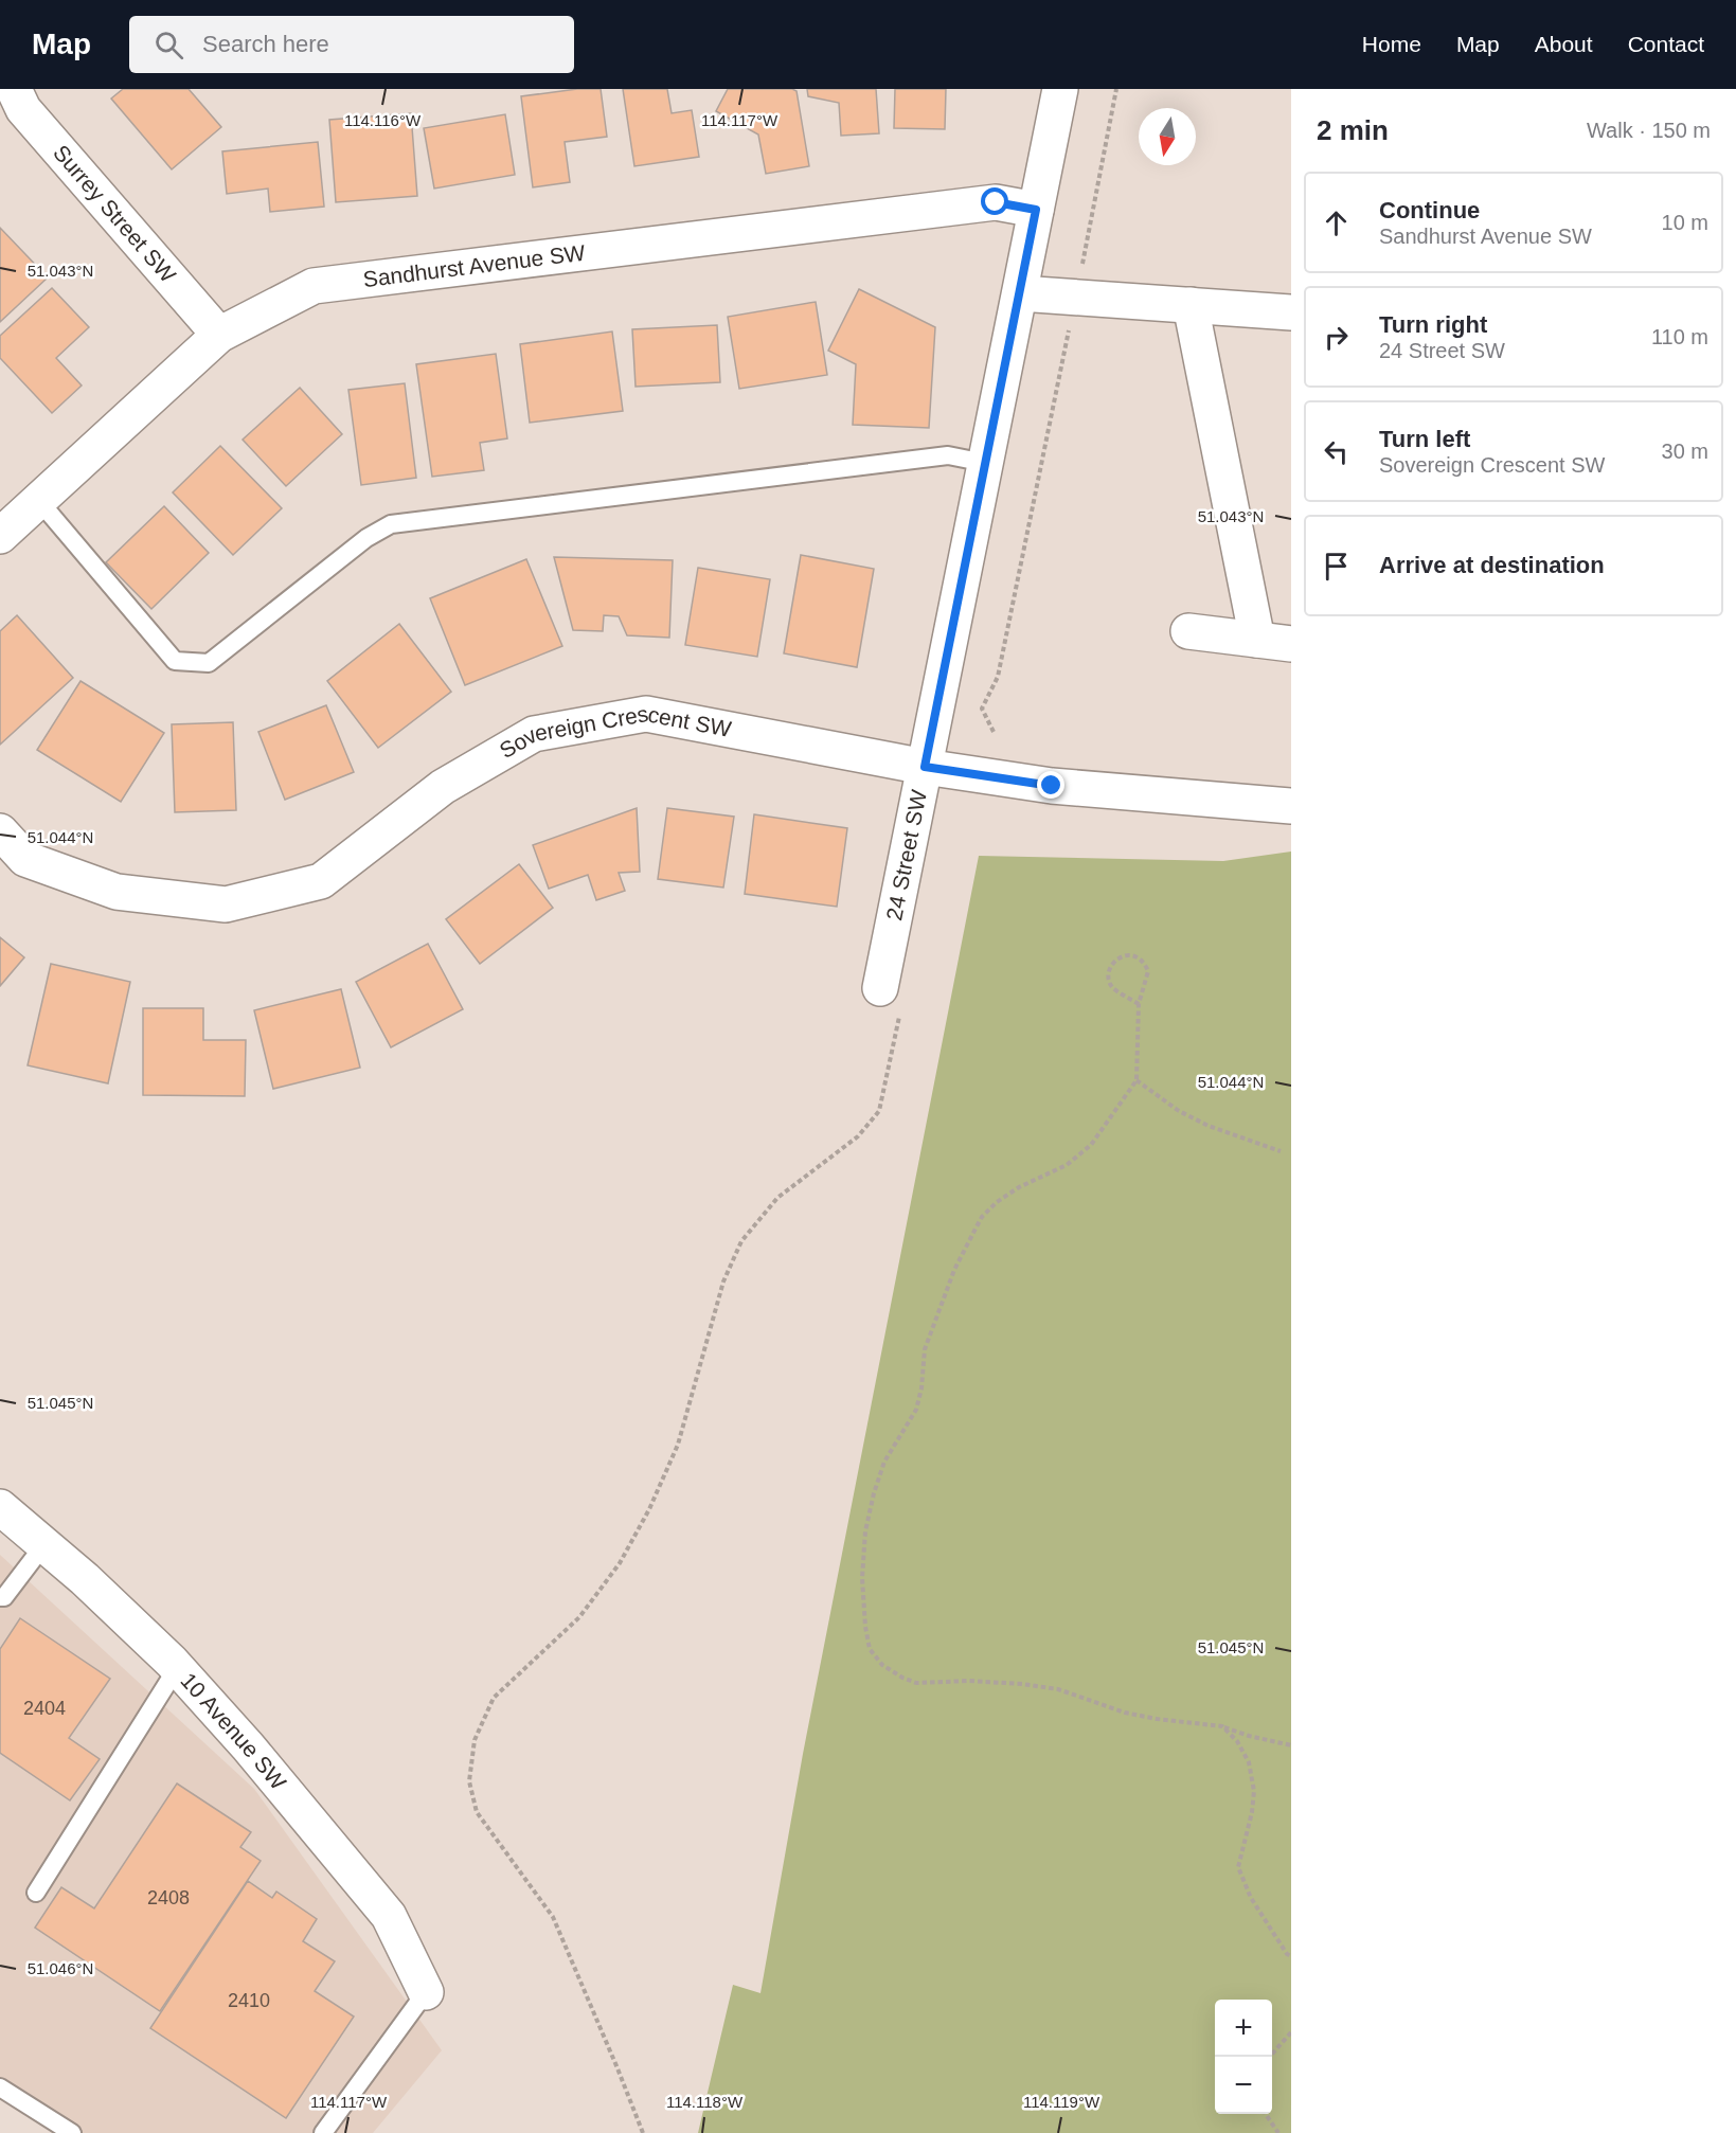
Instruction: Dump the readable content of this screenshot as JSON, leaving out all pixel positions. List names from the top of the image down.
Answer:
{
  "streets": {
    "street": [
      "Surrey Street SW",
      "Sandhurst Avenue SW",
      "Sovereign Crescent SW",
      "24 Street SW",
      "10 Avenue SW"
    ]
  },
  "crossings": [
    ["Surrey Street SW", "Sandhurst Avenue SW"],
    ["Sandhurst Avenue SW", "24 Street SW"],
    ["Sovereign Crescent SW", "24 Street SW"]
  ],
  "house_numbers": ["2404", "2408", "2410"],
  "north": "bottom",
  "page": {
    "header": "Map",
    "search": "Search here",
    "nav": [
      "Home",
      "Map",
      "About",
      "Contact"
    ],
    "heading": ["2 min", "Walk · 150 m"],
    "list": [
      ["Continue", "Sandhurst Avenue SW", "10 m"],
      ["Turn right", "24 Street SW", "110 m"],
      ["Turn left", "Sovereign Crescent SW", "30 m"],
      "Arrive at destination"
    ],
    "map_buttons": ["+", "−"]
  },
  "coordinates": [
    "114.116°W",
    "114.117°W",
    "51.043°N",
    "51.044°N",
    "51.045°N",
    "51.046°N",
    "114.118°W",
    "114.119°W"
  ]
}
